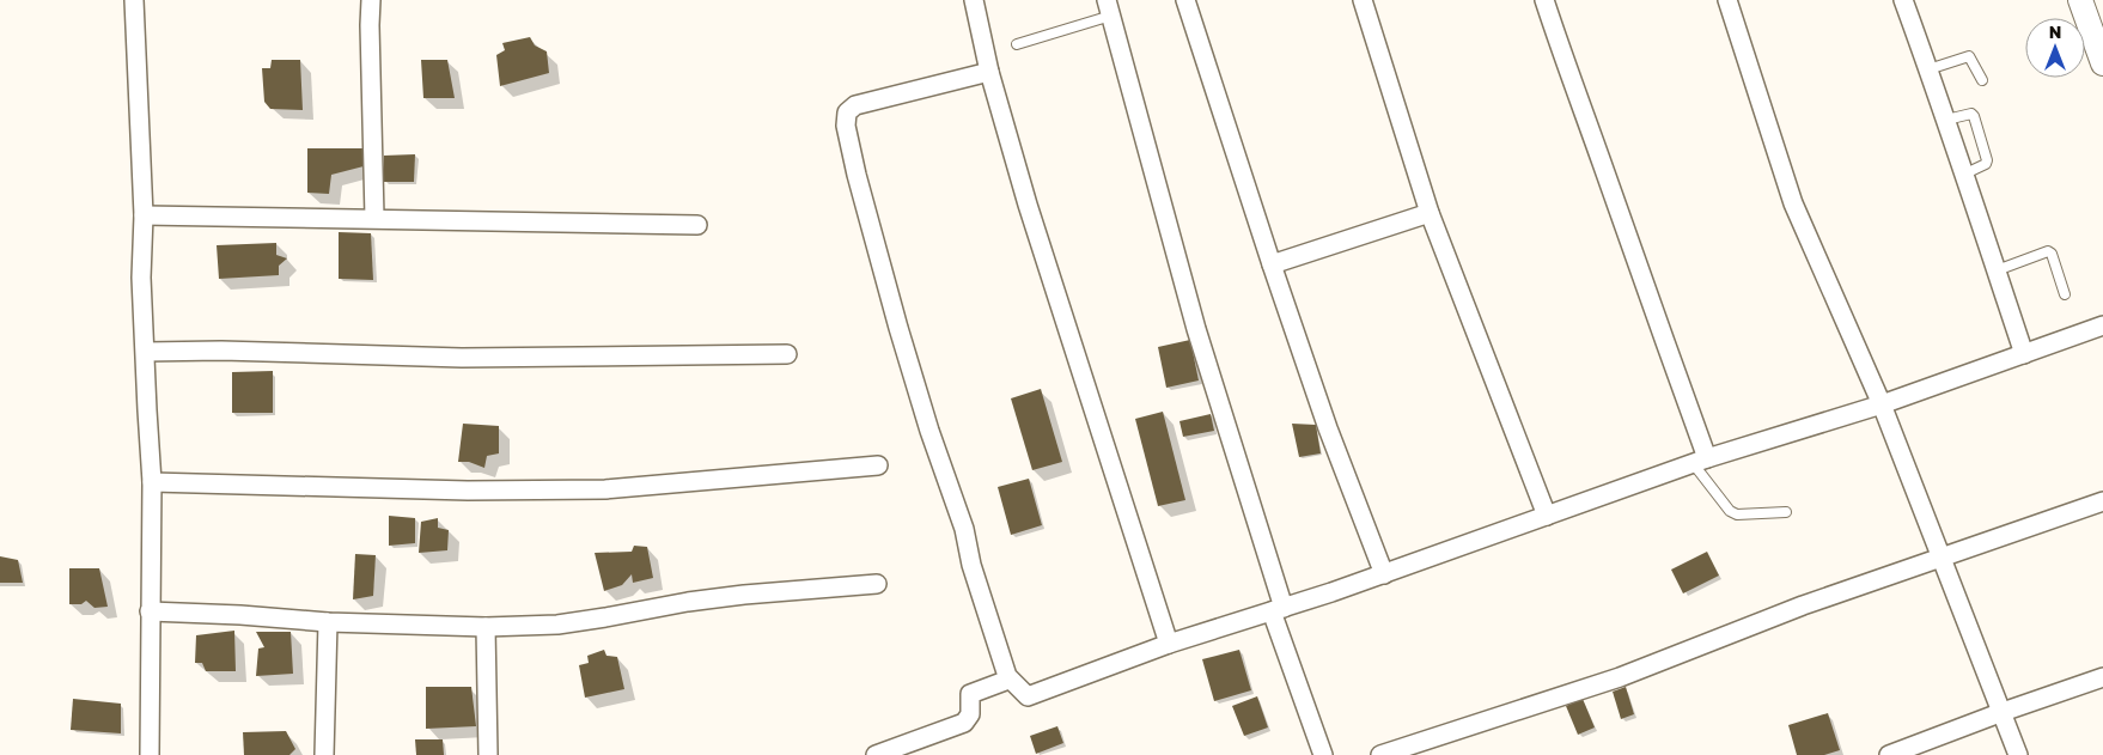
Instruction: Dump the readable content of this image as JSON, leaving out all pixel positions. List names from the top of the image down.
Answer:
{
  "north": "top"
}
